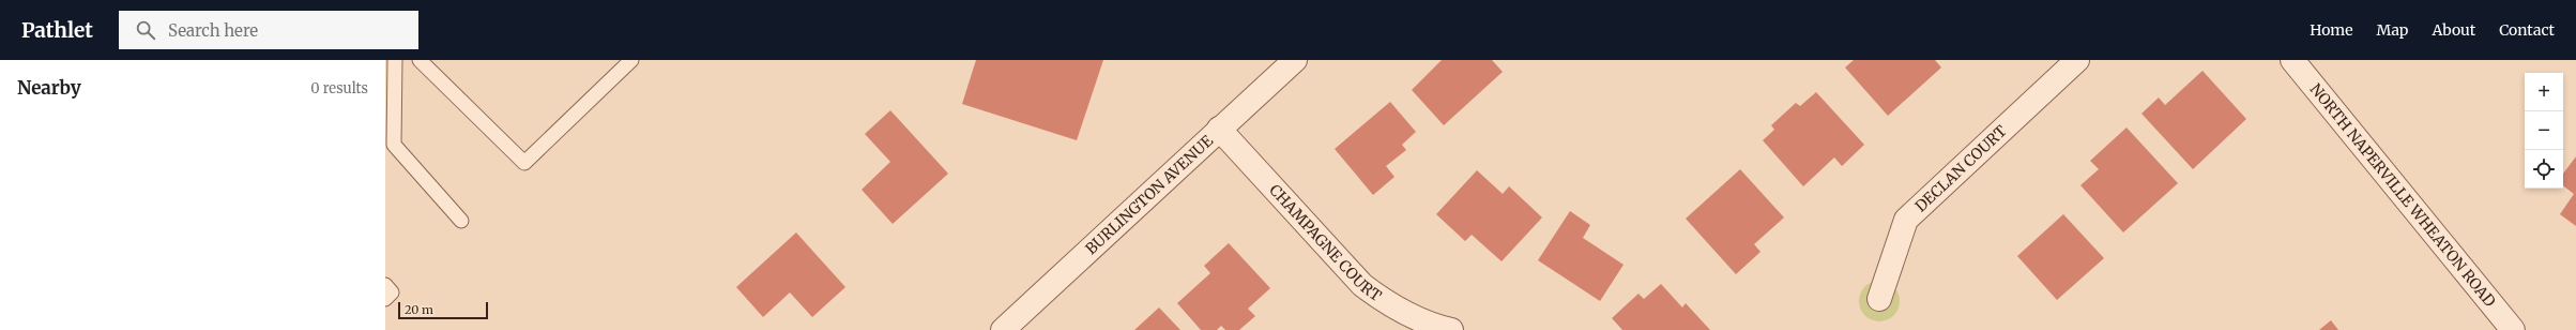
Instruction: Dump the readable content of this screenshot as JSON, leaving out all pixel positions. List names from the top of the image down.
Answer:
{
  "streets": {
    "street": [
      "DECLAN COURT",
      "BURLINGTON AVENUE",
      "NORTH NAPERVILLE WHEATON ROAD",
      "CHAMPAGNE COURT"
    ]
  },
  "crossings": [
    ["BURLINGTON AVENUE", "CHAMPAGNE COURT"]
  ],
  "scale_bar": "20 m",
  "page": {
    "header": "Pathlet",
    "search": "Search here",
    "nav": [
      "Home",
      "Map",
      "About",
      "Contact"
    ],
    "heading": ["Nearby", "0 results"],
    "map_buttons": ["+", "−"],
    "scale": "20 m"
  }
}
